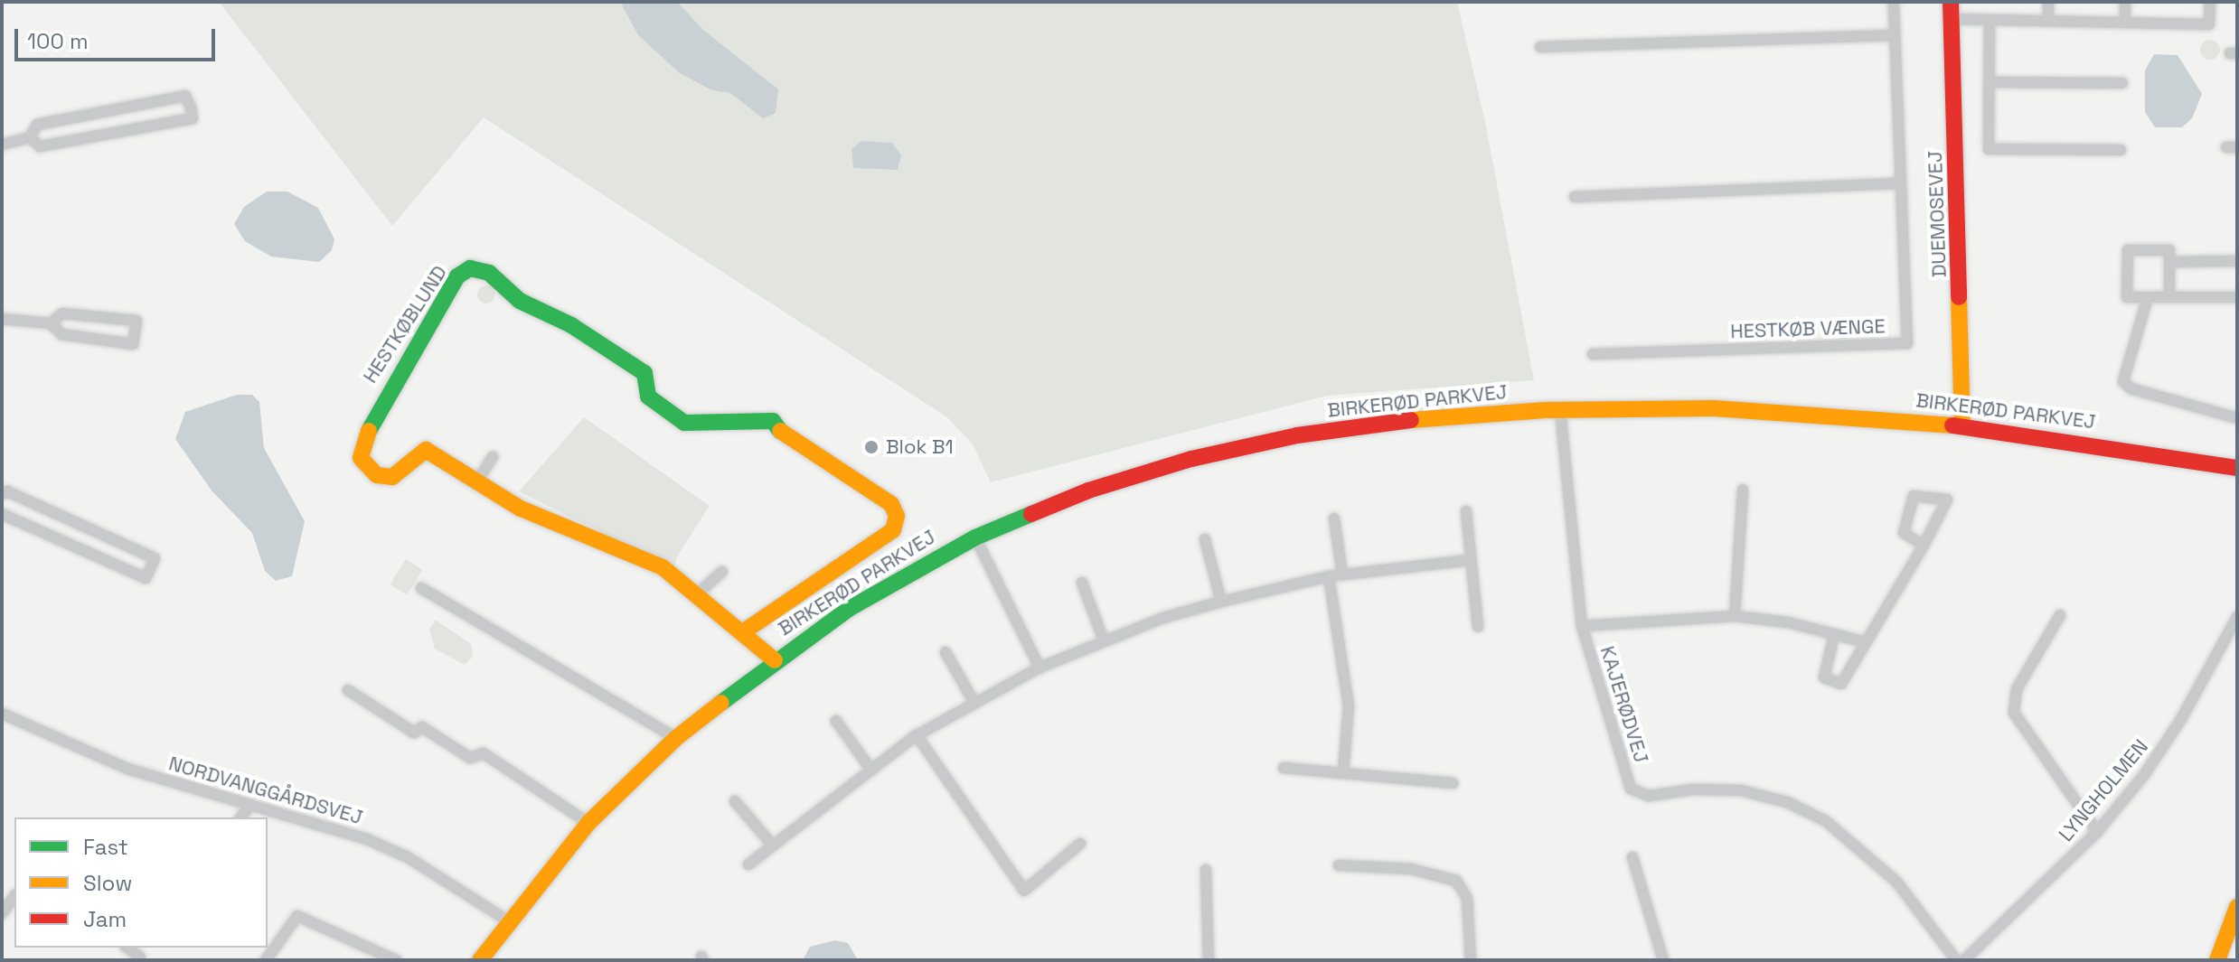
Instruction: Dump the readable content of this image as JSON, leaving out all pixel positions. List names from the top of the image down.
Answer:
{
  "streets": {
    "street": [
      "DUEMOSEVEJ",
      "HESTKØBLUND",
      "HESTKØB VÆNGE",
      "BIRKERØD PARKVEJ",
      "KAJERØDVEJ",
      "NORDVANGGÅRDSVEJ",
      "LYNGHOLMEN"
    ]
  },
  "crossings": [
    ["DUEMOSEVEJ", "BIRKERØD PARKVEJ"],
    ["HESTKØBLUND", "BIRKERØD PARKVEJ"],
    ["BIRKERØD PARKVEJ", "KAJERØDVEJ"],
    ["BIRKERØD PARKVEJ", "NORDVANGGÅRDSVEJ"]
  ],
  "places": ["Blok B1"],
  "legend": ["Fast", "Slow", "Jam"],
  "scale_bar": "100 m"
}
